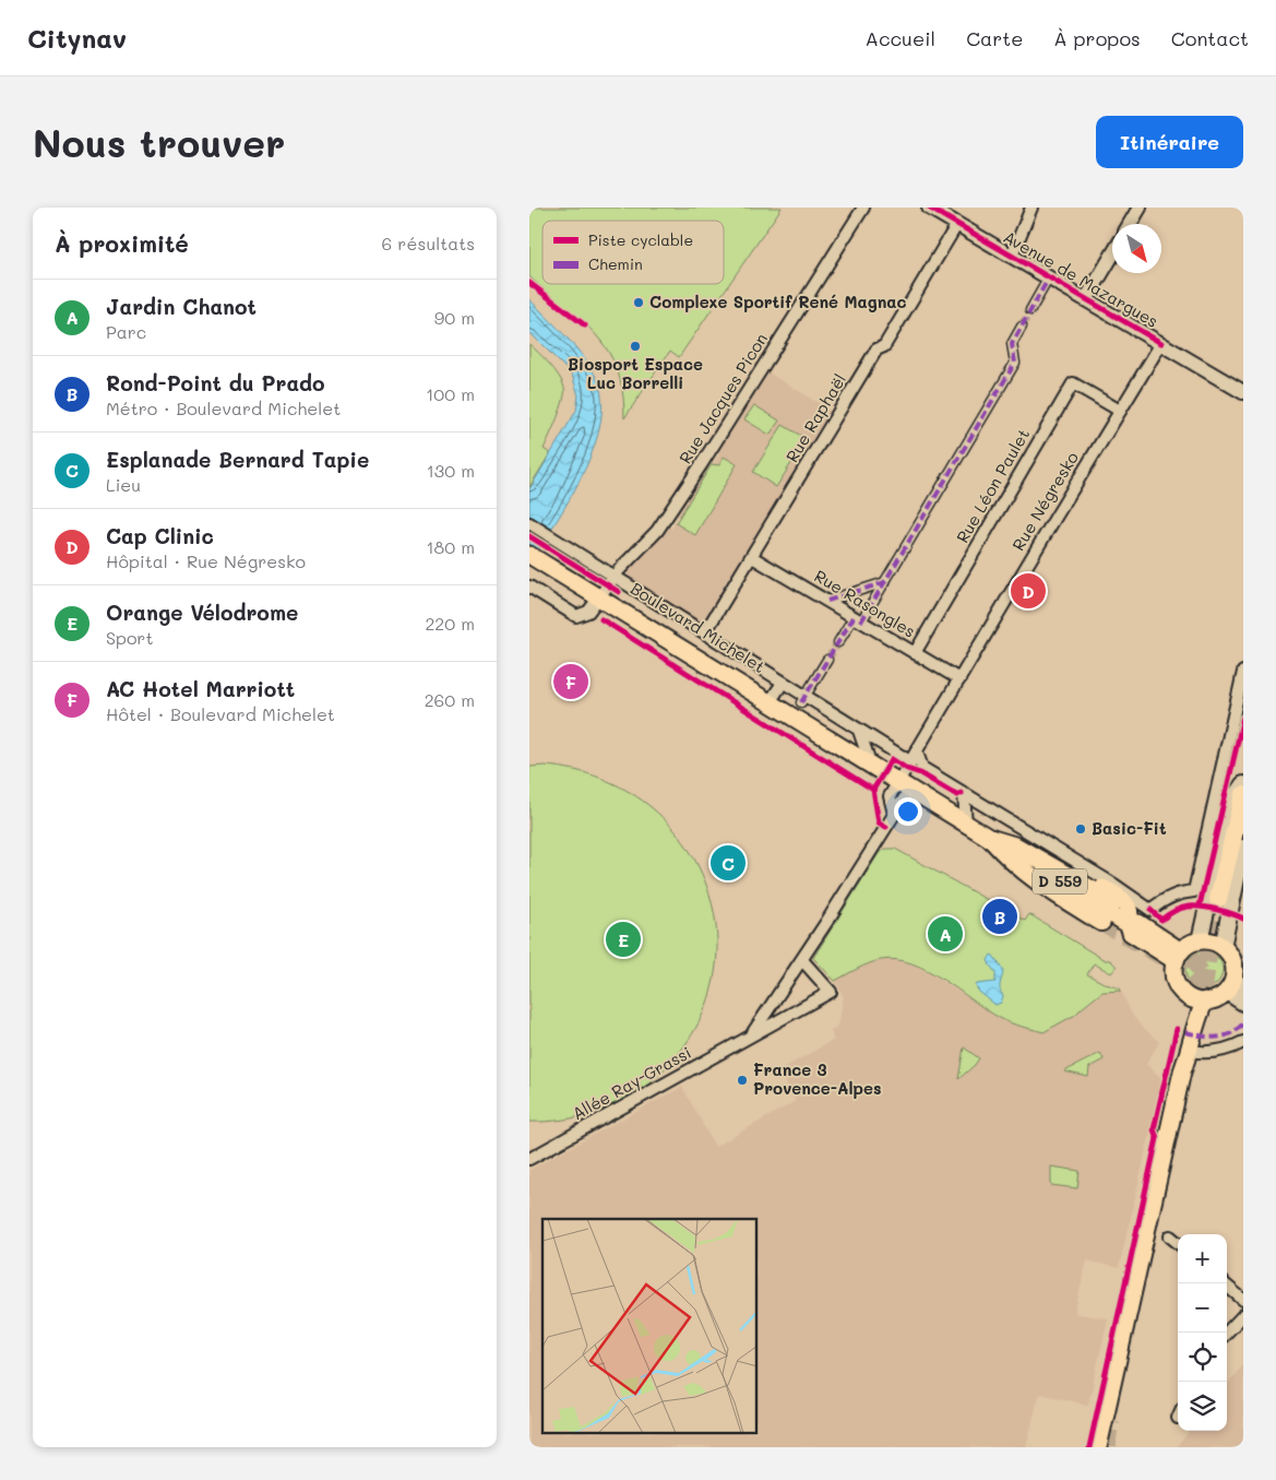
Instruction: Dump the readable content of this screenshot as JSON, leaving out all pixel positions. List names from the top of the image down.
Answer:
{
  "streets": {
    "main road": ["Boulevard Michelet"],
    "street": [
      "Avenue de Mazargues",
      "Rue Jacques Picon",
      "Rue Raphaël",
      "Rue Léon Paulet",
      "Rue Négresko",
      "Rue Rasongles",
      "Allée Ray-Grassi"
    ]
  },
  "crossings": [
    ["Avenue de Mazargues", "Rue Raphaël"],
    ["Avenue de Mazargues", "Rue Négresko"],
    ["Rue Jacques Picon", "Boulevard Michelet"],
    ["Rue Raphaël", "Rue Rasongles"],
    ["Rue Raphaël", "Boulevard Michelet"],
    ["Rue Léon Paulet", "Rue Négresko"],
    ["Rue Léon Paulet", "Rue Rasongles"],
    ["Rue Négresko", "Rue Rasongles"],
    ["Rue Négresko", "Boulevard Michelet"],
    ["Rue Négresko", "Allée Ray-Grassi"]
  ],
  "places": [
    "Complexe Sportif René Magnac",
    "Biosport Espace Luc Borrelli",
    "Basic-Fit",
    "France 3 Provence-Alpes"
  ],
  "legend": ["Piste cyclable", "Chemin"],
  "north": "bottom right",
  "page": {
    "header": "Citynav",
    "nav": [
      "Accueil",
      "Carte",
      "À propos",
      "Contact"
    ],
    "buttons": "Itinéraire",
    "title": "Nous trouver",
    "heading": ["À proximité", "6 résultats"],
    "list": [
      {
        "mark": "A",
        "name": "Jardin Chanot",
        "note": "Parc",
        "value": "90 m"
      },
      {
        "mark": "B",
        "name": "Rond-Point du Prado",
        "note": "Métro · Boulevard Michelet",
        "value": "100 m"
      },
      {
        "mark": "C",
        "name": "Esplanade Bernard Tapie",
        "note": "Lieu",
        "value": "130 m"
      },
      {
        "mark": "D",
        "name": "Cap Clinic",
        "note": "Hôpital · Rue Négresko",
        "value": "180 m"
      },
      {
        "mark": "E",
        "name": "Orange Vélodrome",
        "note": "Sport",
        "value": "220 m"
      },
      {
        "mark": "F",
        "name": "AC Hotel Marriott",
        "note": "Hôtel · Boulevard Michelet",
        "value": "260 m"
      }
    ],
    "pins": [
      "D",
      "F",
      "C",
      "B",
      "A",
      "E"
    ],
    "map_buttons": ["+", "−"]
  }
}
